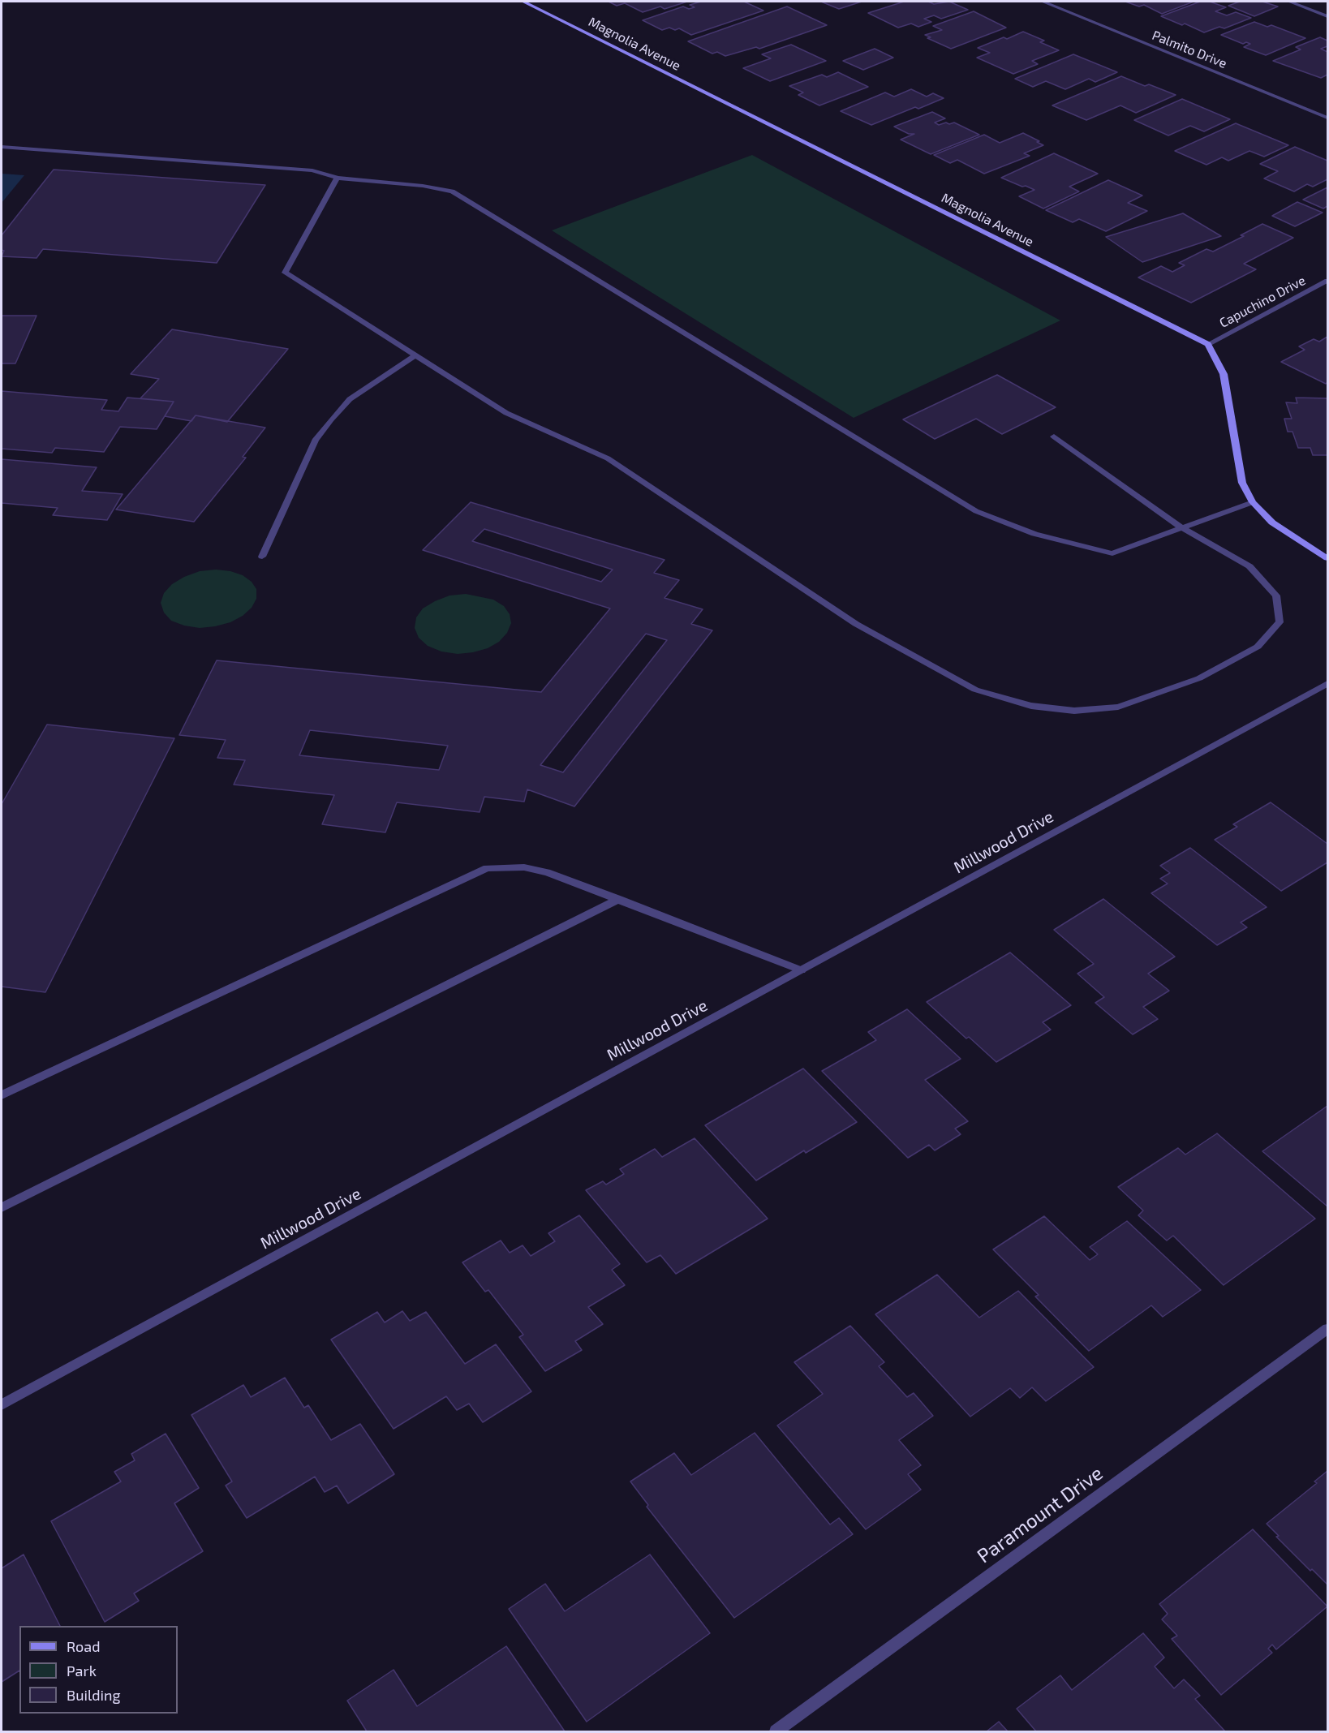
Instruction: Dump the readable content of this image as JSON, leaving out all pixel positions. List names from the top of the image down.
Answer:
{
  "streets": {
    "main road": ["Magnolia Avenue"],
    "street": [
      "Palmito Drive",
      "Capuchino Drive",
      "Millwood Drive",
      "Paramount Drive"
    ]
  },
  "crossings": [
    ["Magnolia Avenue", "Capuchino Drive"]
  ],
  "legend": ["Road", "Park", "Building"]
}
